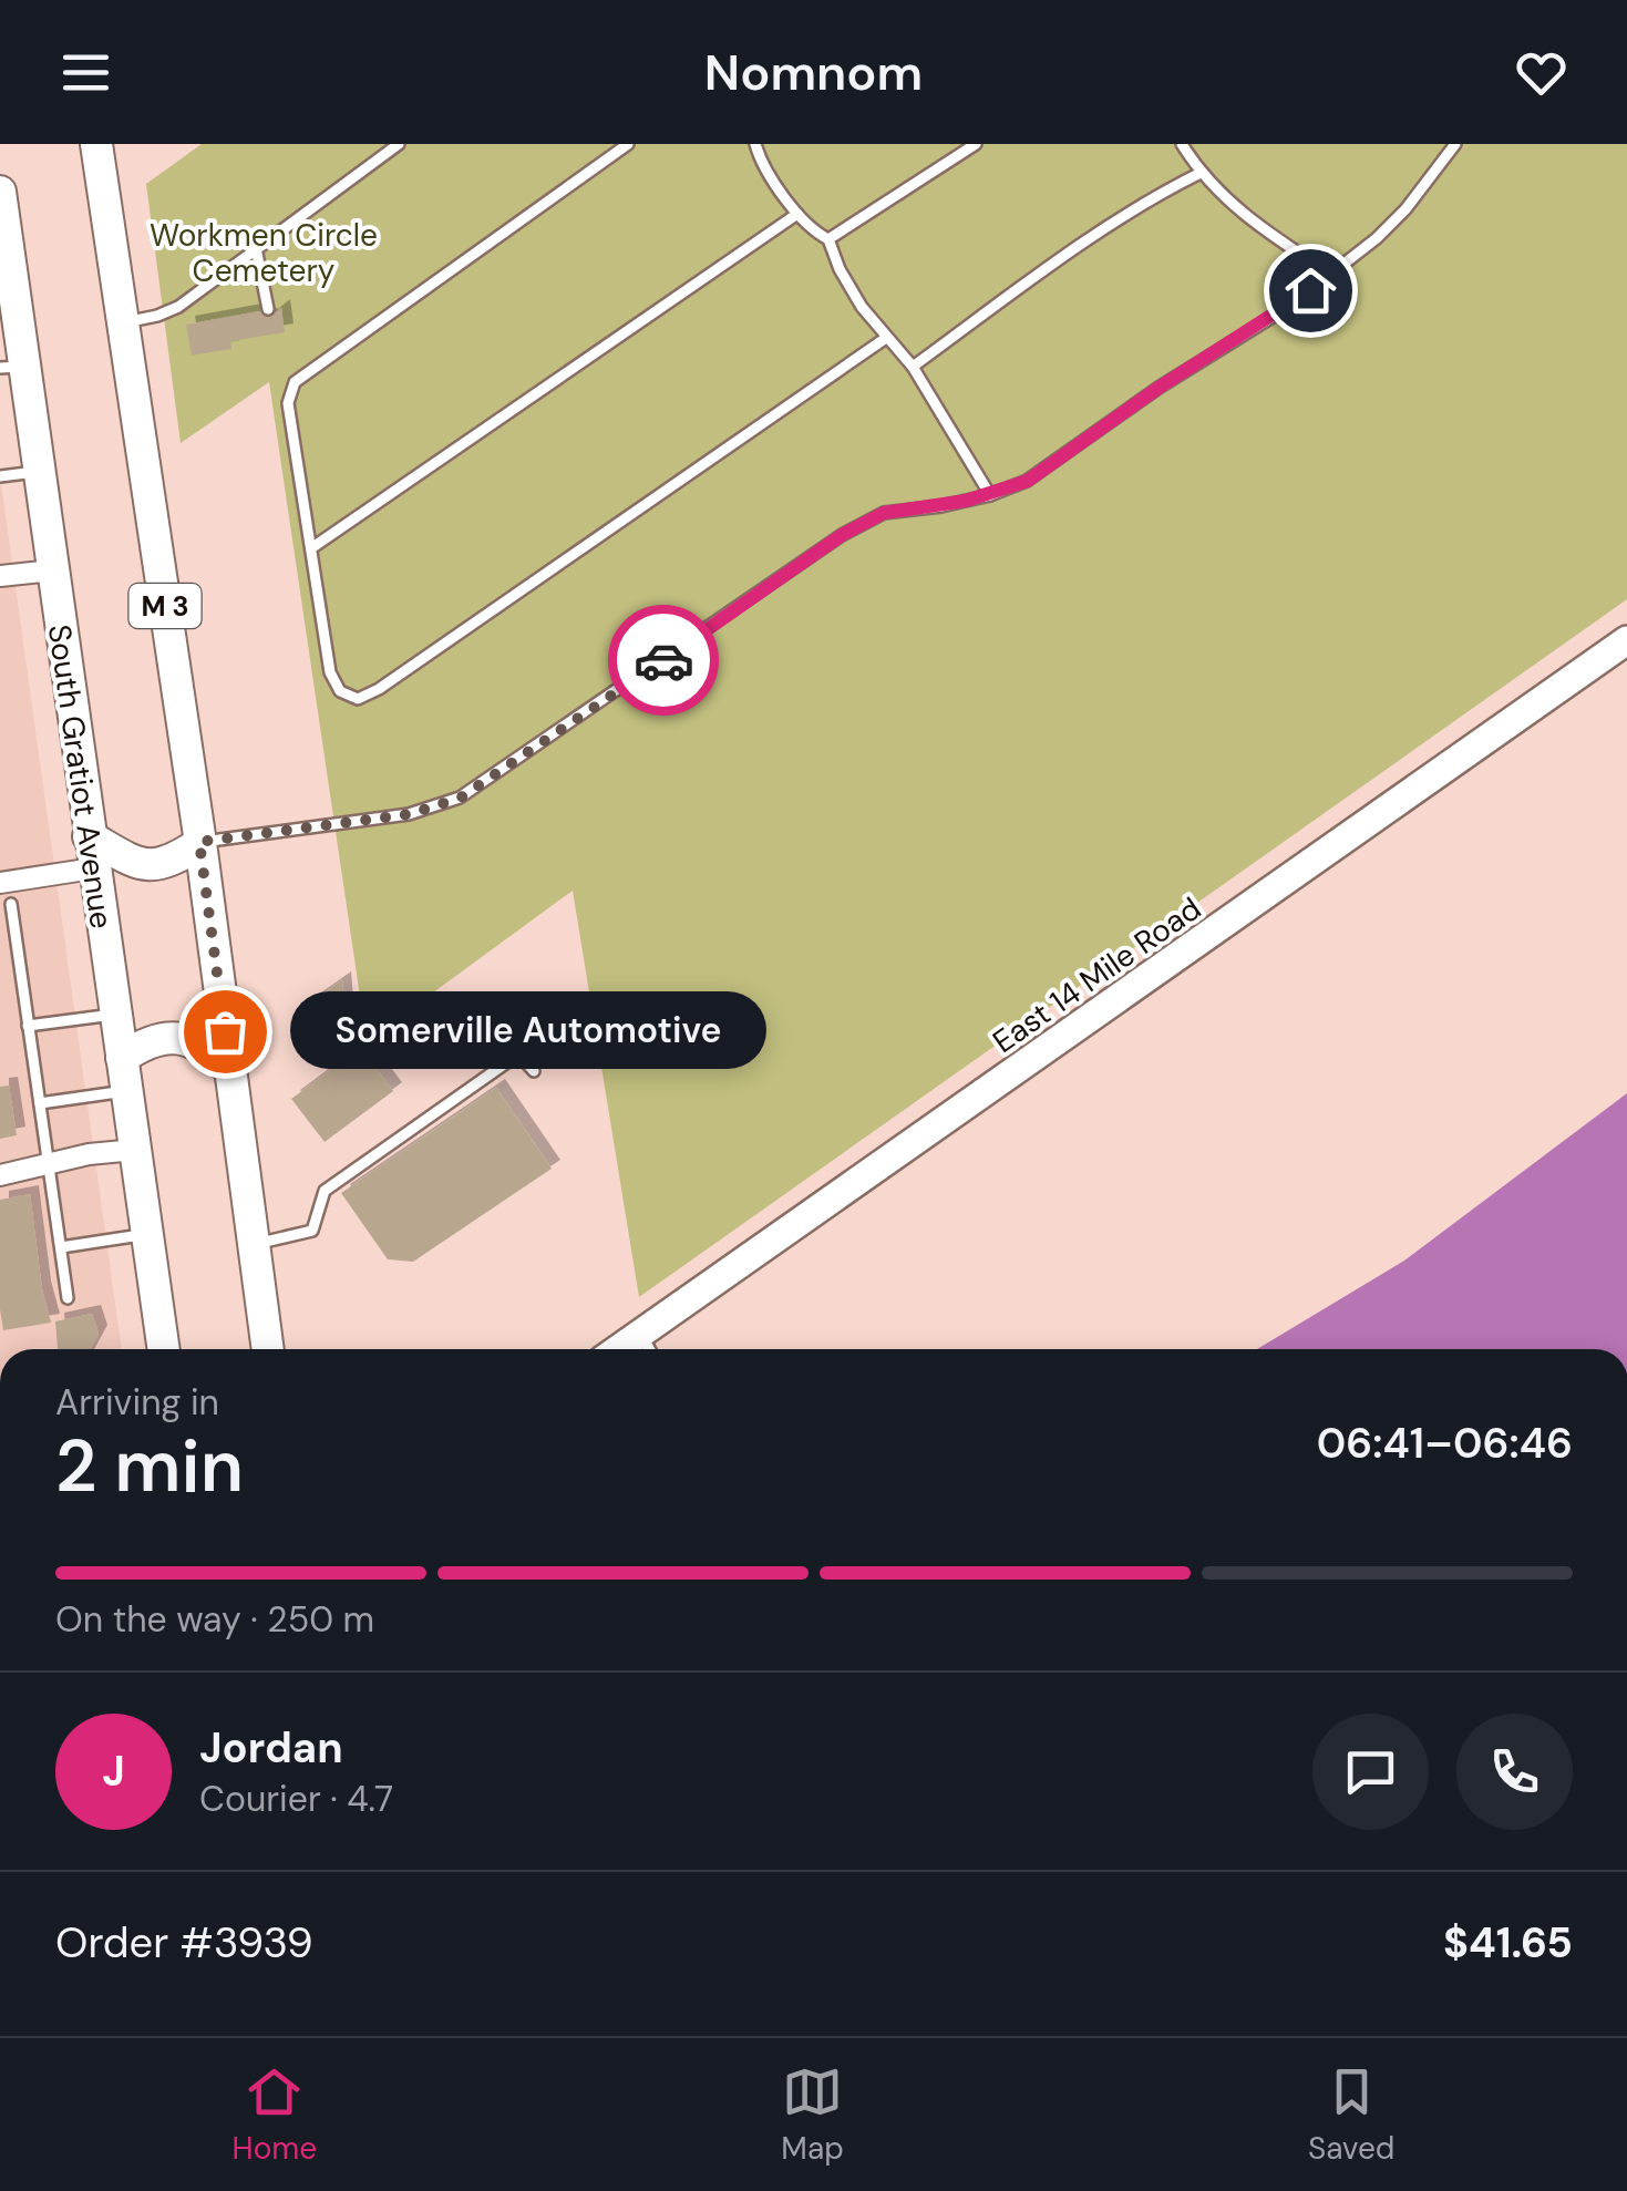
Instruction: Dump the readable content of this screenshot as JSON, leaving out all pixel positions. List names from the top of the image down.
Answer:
{
  "streets": {
    "main road": ["M 3", "South Gratiot Avenue", "East 14 Mile Road"]
  },
  "parks": ["Workmen Circle Cemetery"],
  "places": ["Somerville Automotive"],
  "page": {
    "header": "Nomnom",
    "bubble": "Somerville Automotive",
    "heading": ["2 min", "Arriving in", "06:41–06:46"],
    "panel": [
      "Jordan",
      "Courier · 4.7",
      "Order #3939",
      "$41.65"
    ],
    "bar": "On the way · 250 m",
    "round": "J",
    "tabs": ["Home", "Map", "Saved"]
  }
}
